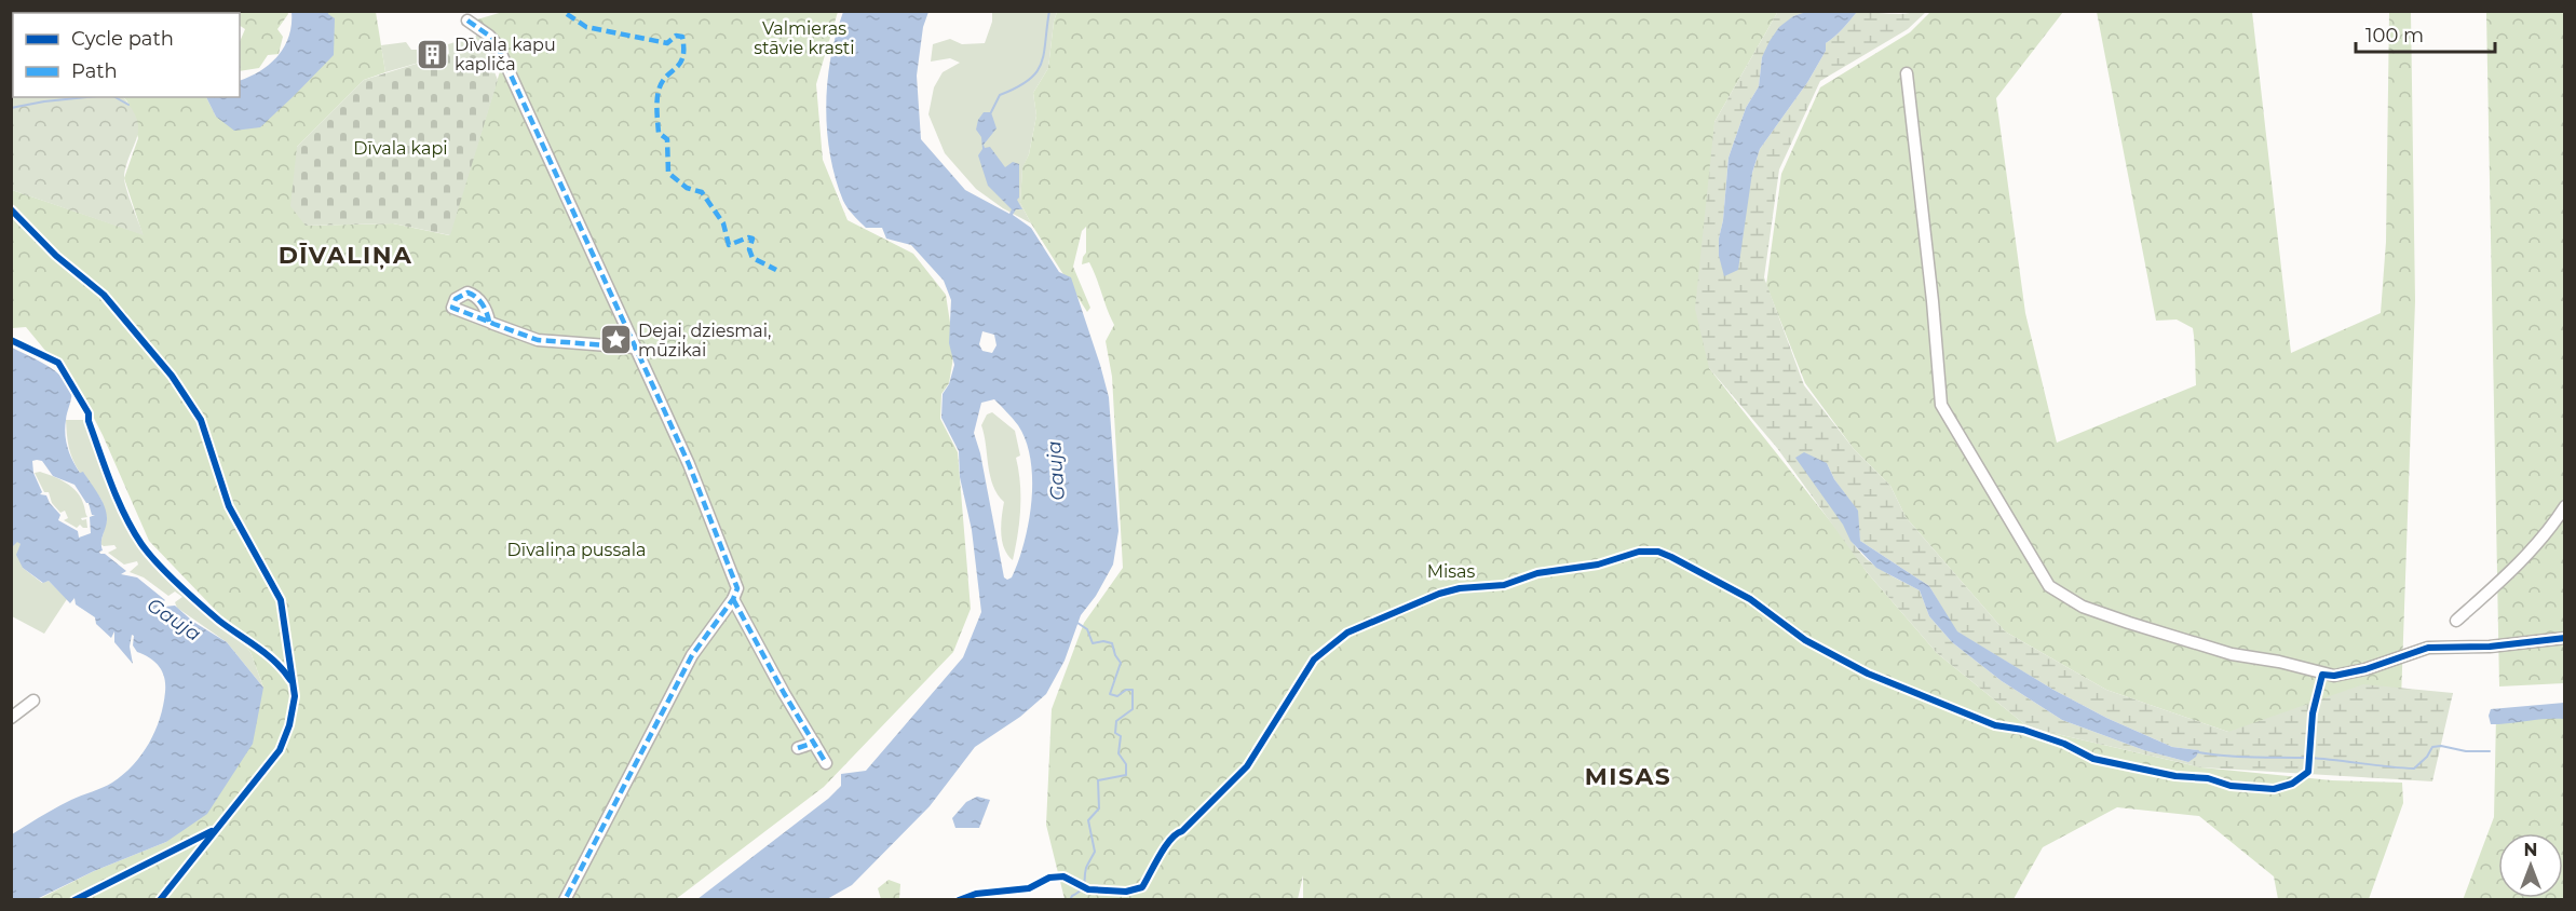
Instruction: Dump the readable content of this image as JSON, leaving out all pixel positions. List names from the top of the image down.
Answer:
{
  "districts": ["DĪVALIŅA", "MISAS"],
  "water": ["Gauja"],
  "parks": [
    "Valmieras stāvie krasti",
    "Dīvala kapi",
    "Dīvaliņa pussala",
    "Misas"
  ],
  "places": {
    "building": ["Dīvala kapu kapliča"],
    "place": ["Dejai, dziesmai, mūzikai"]
  },
  "legend": ["Cycle path", "Path"],
  "scale_bar": "100 m",
  "north": "top"
}
